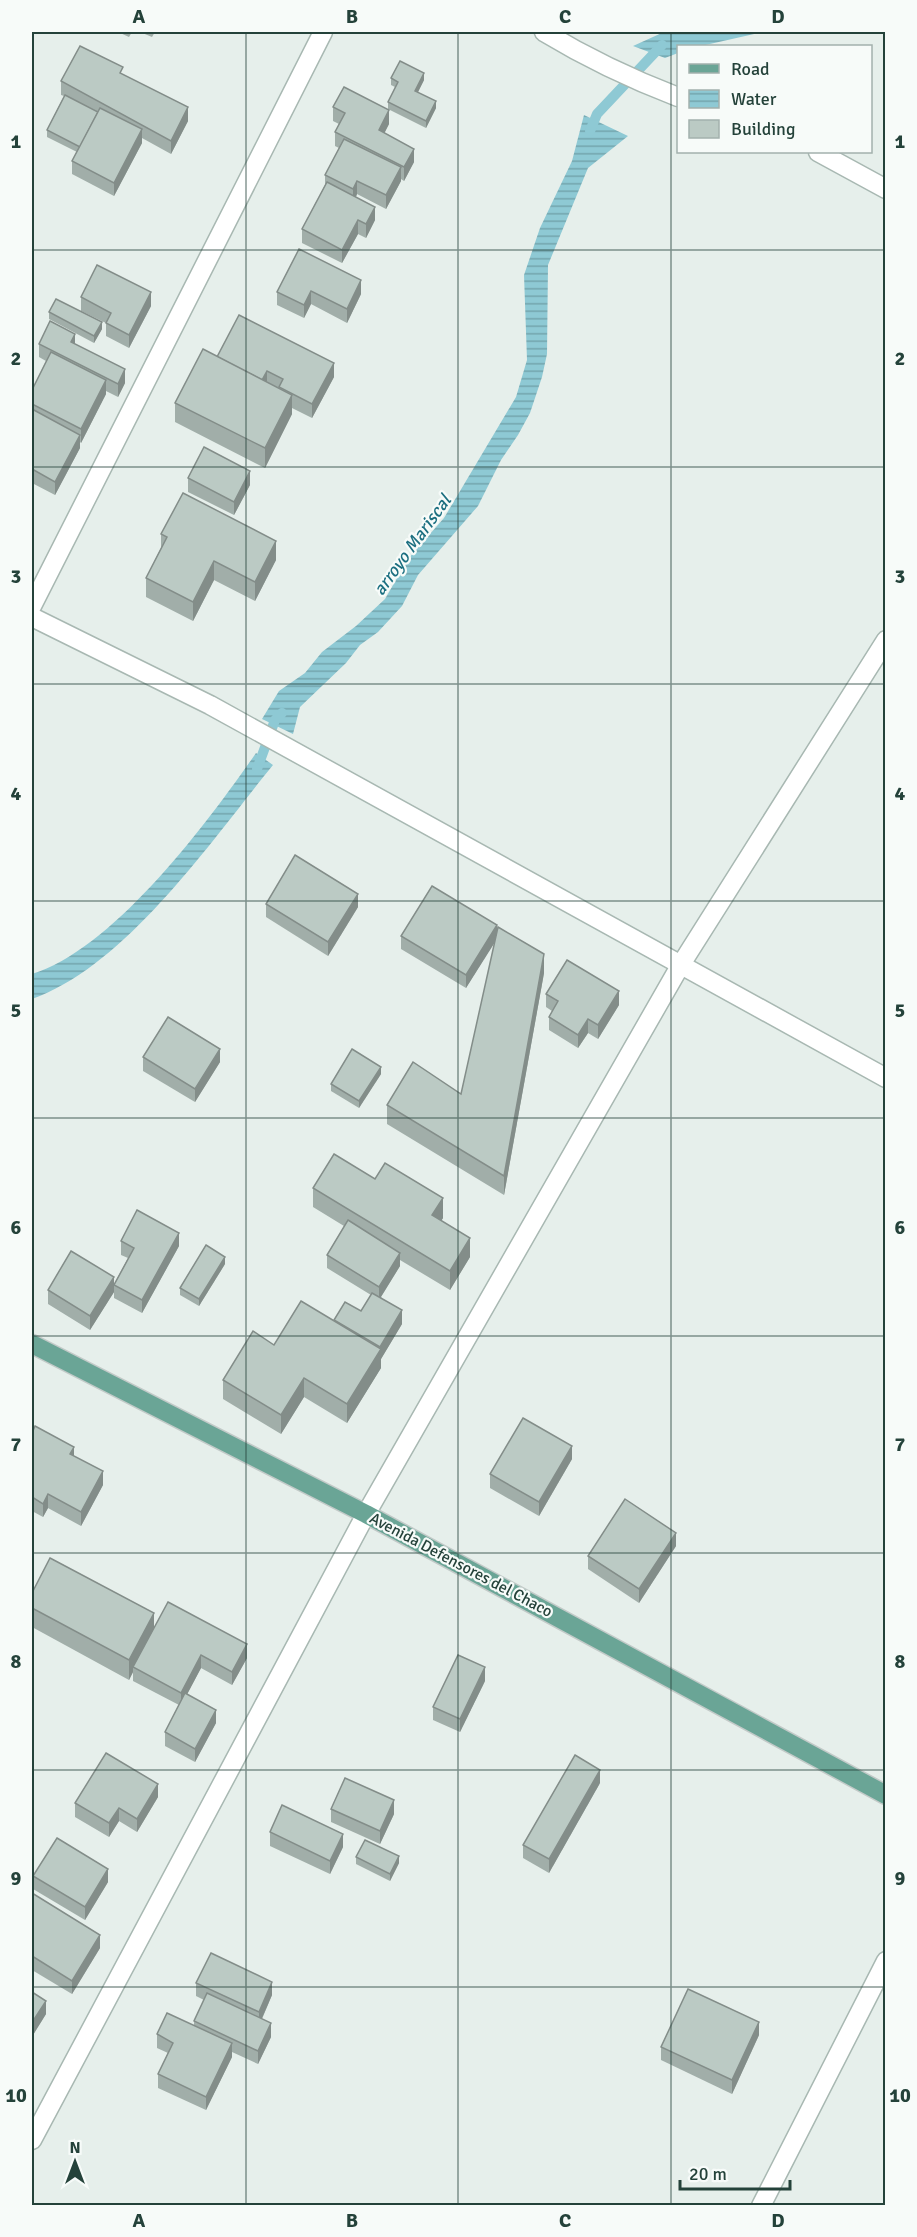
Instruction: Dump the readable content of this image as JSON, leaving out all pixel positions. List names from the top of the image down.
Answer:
{
  "streets": {
    "main road": ["Avenida Defensores del Chaco"]
  },
  "water": ["arroyo Mariscal"],
  "legend": ["Road", "Water", "Building"],
  "scale_bar": "20 m",
  "north": "top",
  "grid": {
    "columns": [
      "A",
      "B",
      "C",
      "D"
    ],
    "rows": [
      "1",
      "2",
      "3",
      "4",
      "5",
      "6",
      "7",
      "8",
      "9",
      "10"
    ]
  }
}
